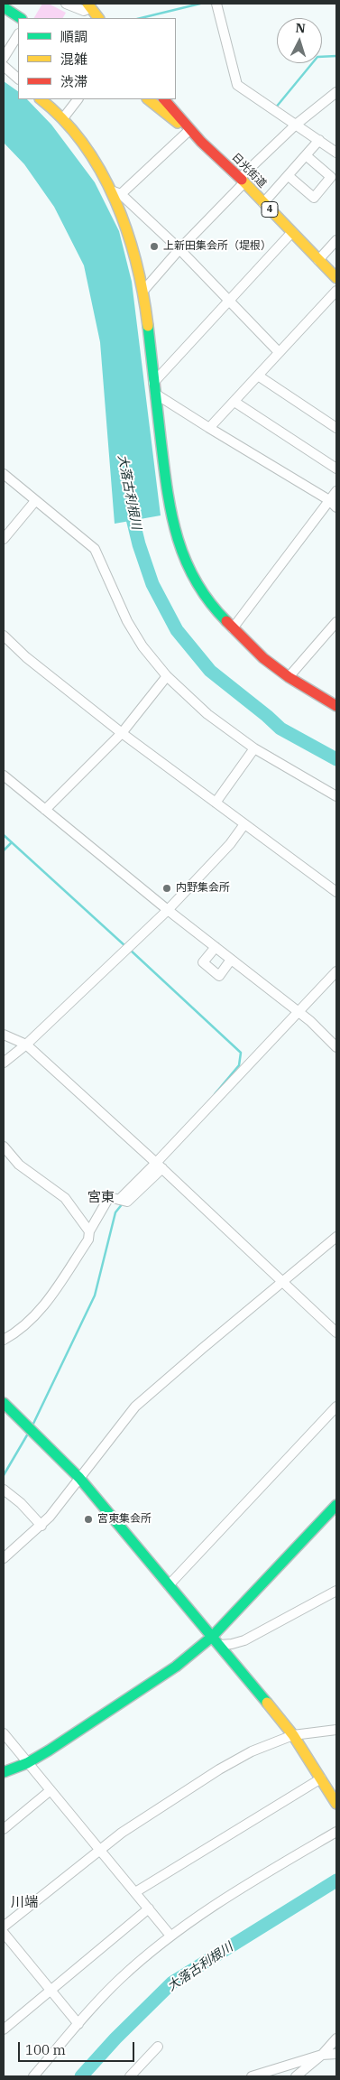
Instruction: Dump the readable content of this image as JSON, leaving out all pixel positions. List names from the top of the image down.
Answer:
{
  "streets": {
    "main road": ["日光街道", "4"]
  },
  "districts": ["宮東", "川端"],
  "water": ["大落古利根川"],
  "places": ["上新田集会所（堤根）", "内野集会所", "宮東集会所"],
  "legend": ["順調", "混雑", "渋滞"],
  "scale_bar": "100 m",
  "north": "top"
}
